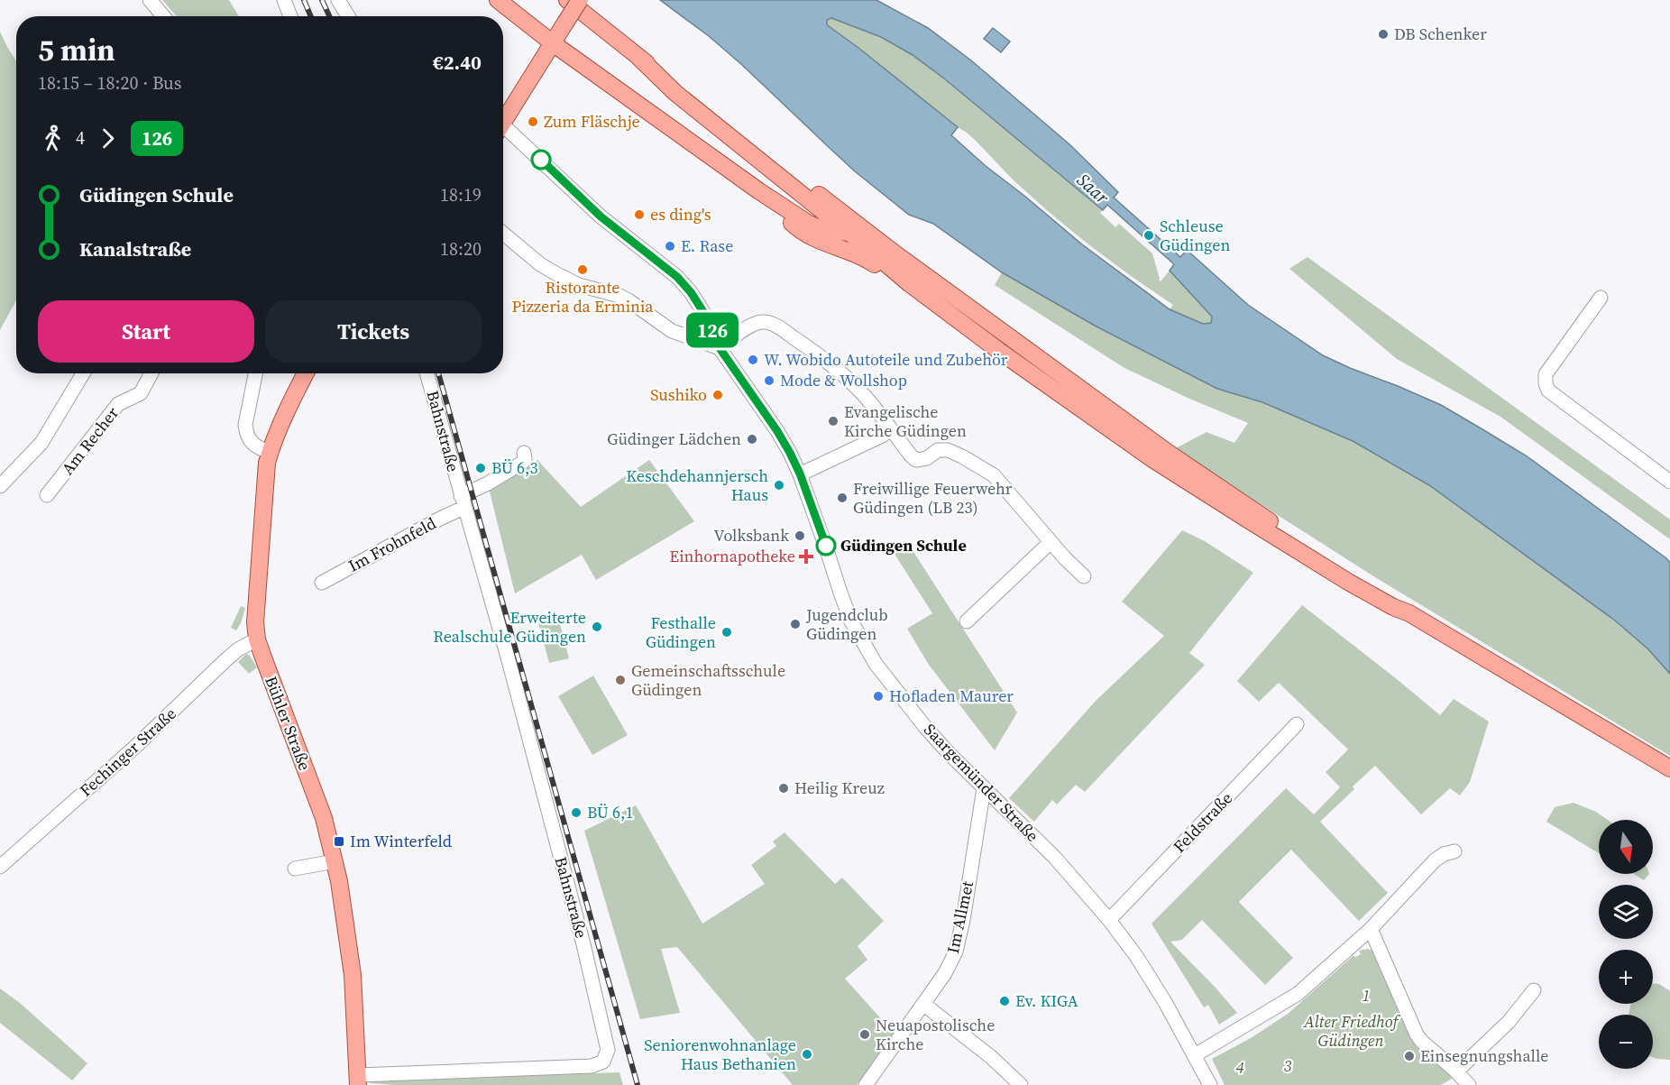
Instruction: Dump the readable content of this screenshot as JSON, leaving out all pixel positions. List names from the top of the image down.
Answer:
{
  "streets": {
    "main road": ["Bühler Straße"],
    "street": [
      "Bahnstraße",
      "Am Recher",
      "Im Frohnfeld",
      "Fechinger Straße",
      "Saargemünder Straße",
      "Feldstraße",
      "Im Allmet"
    ]
  },
  "crossings": [
    ["Bahnstraße", "Im Frohnfeld"],
    ["Bahnstraße", "Bühler Straße"],
    ["Bühler Straße", "Fechinger Straße"],
    ["Saargemünder Straße", "Feldstraße"],
    ["Saargemünder Straße", "Im Allmet"]
  ],
  "water": ["Saar"],
  "parks": [
    "1",
    "Alter Friedhof Güdingen",
    "3",
    "4"
  ],
  "places": {
    "other": [
      "DB Schenker",
      "Zum Fläschje",
      "es ding's",
      "Schleuse Güdingen",
      "E. Rase",
      "Ristorante Pizzeria da Erminia",
      "W. Wobido Autoteile und Zubehör",
      "Mode & Wollshop",
      "Sushiko",
      "Evangelische Kirche Güdingen",
      "Güdinger Lädchen",
      "BÜ 6,3",
      "Keschdehannjersch Haus",
      "Freiwillige Feuerwehr Güdingen (LB 23)",
      "Volksbank",
      "Güdingen Schule",
      "Jugendclub Güdingen",
      "Erweiterte Realschule Güdingen",
      "Festhalle Güdingen",
      "Gemeinschaftsschule Güdingen",
      "Hofladen Maurer",
      "Heilig Kreuz",
      "BÜ 6,1",
      "Ev. KIGA",
      "Neuapostolische Kirche",
      "Seniorenwohnanlage Haus Bethanien",
      "Einsegnungshalle"
    ],
    "health": ["Einhornapotheke"],
    "transit": ["Im Winterfeld"]
  },
  "lines": ["bus line 126"],
  "north": "bottom",
  "page": {
    "on_map": "126",
    "heading": ["5 min", "18:15 – 18:20 · Bus", "€2.40"],
    "legs": ["4", "126"],
    "list": [
      {
        "name": "Güdingen Schule",
        "value": "18:19"
      },
      {
        "name": "Kanalstraße",
        "value": "18:20"
      }
    ],
    "buttons": ["Start", "Tickets"],
    "map_buttons": ["+", "−"]
  }
}
